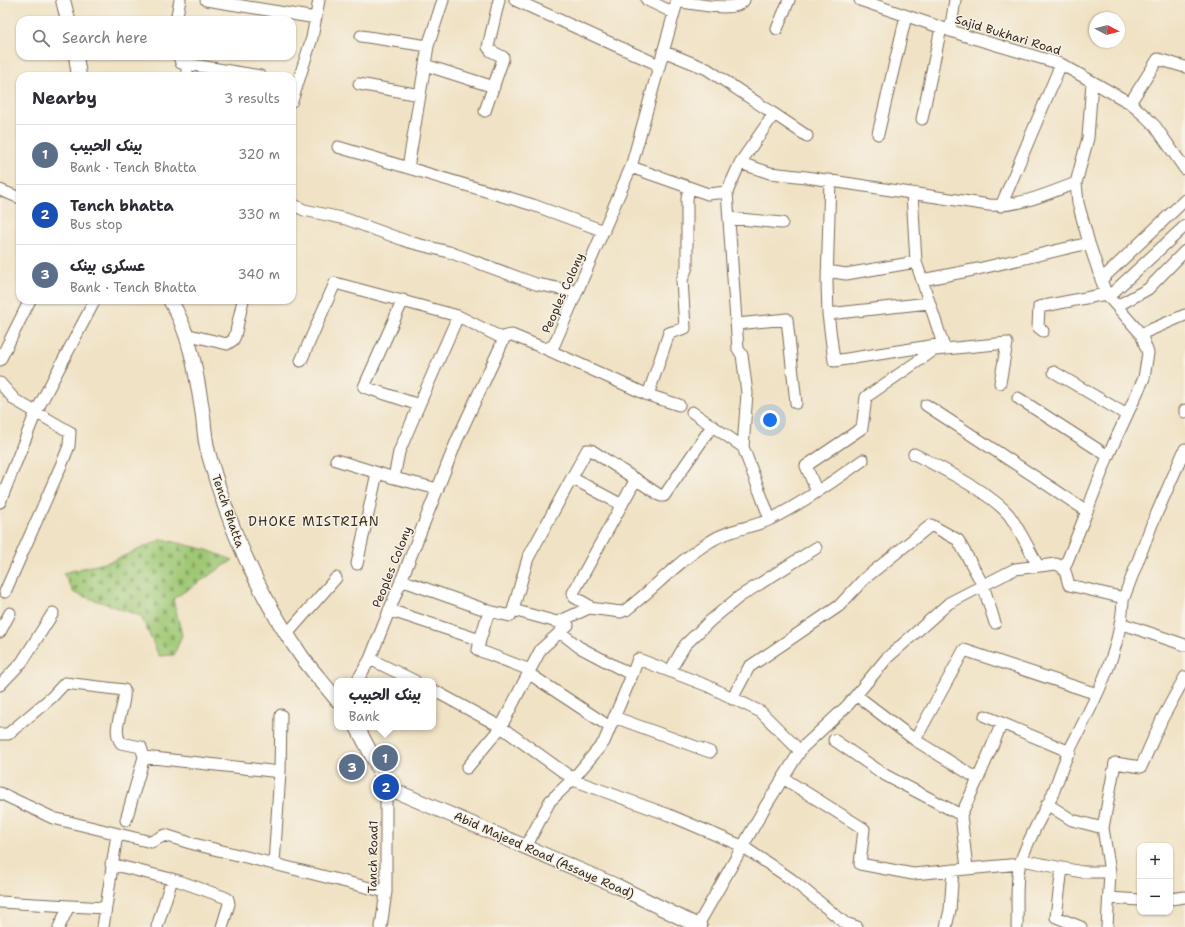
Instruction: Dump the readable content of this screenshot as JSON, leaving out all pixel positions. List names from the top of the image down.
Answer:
{
  "streets": {
    "main road": ["Tench Bhatta", "Abid Majeed Road (Assaye Road)"],
    "street": ["Sajid Bukhari Road", "Peoples Colony", "Tanch Road1"]
  },
  "crossings": [
    ["Abid Majeed Road (Assaye Road)", "Tanch Road1"]
  ],
  "districts": ["DHOKE MISTRIAN"],
  "north": "right",
  "page": {
    "search": "Search here",
    "heading": ["Nearby", "3 results"],
    "list": [
      {
        "mark": "1",
        "name": "بينک الحبيب",
        "note": "Bank · Tench Bhatta",
        "value": "320 m"
      },
      {
        "mark": "2",
        "name": "Tench bhatta",
        "note": "Bus stop",
        "value": "330 m"
      },
      {
        "mark": "3",
        "name": "عسکری بینک",
        "note": "Bank · Tench Bhatta",
        "value": "340 m"
      }
    ],
    "popup": ["بينک الحبيب", "Bank"],
    "pins": ["1", "3", "2"],
    "map_buttons": ["+", "−"]
  }
}
